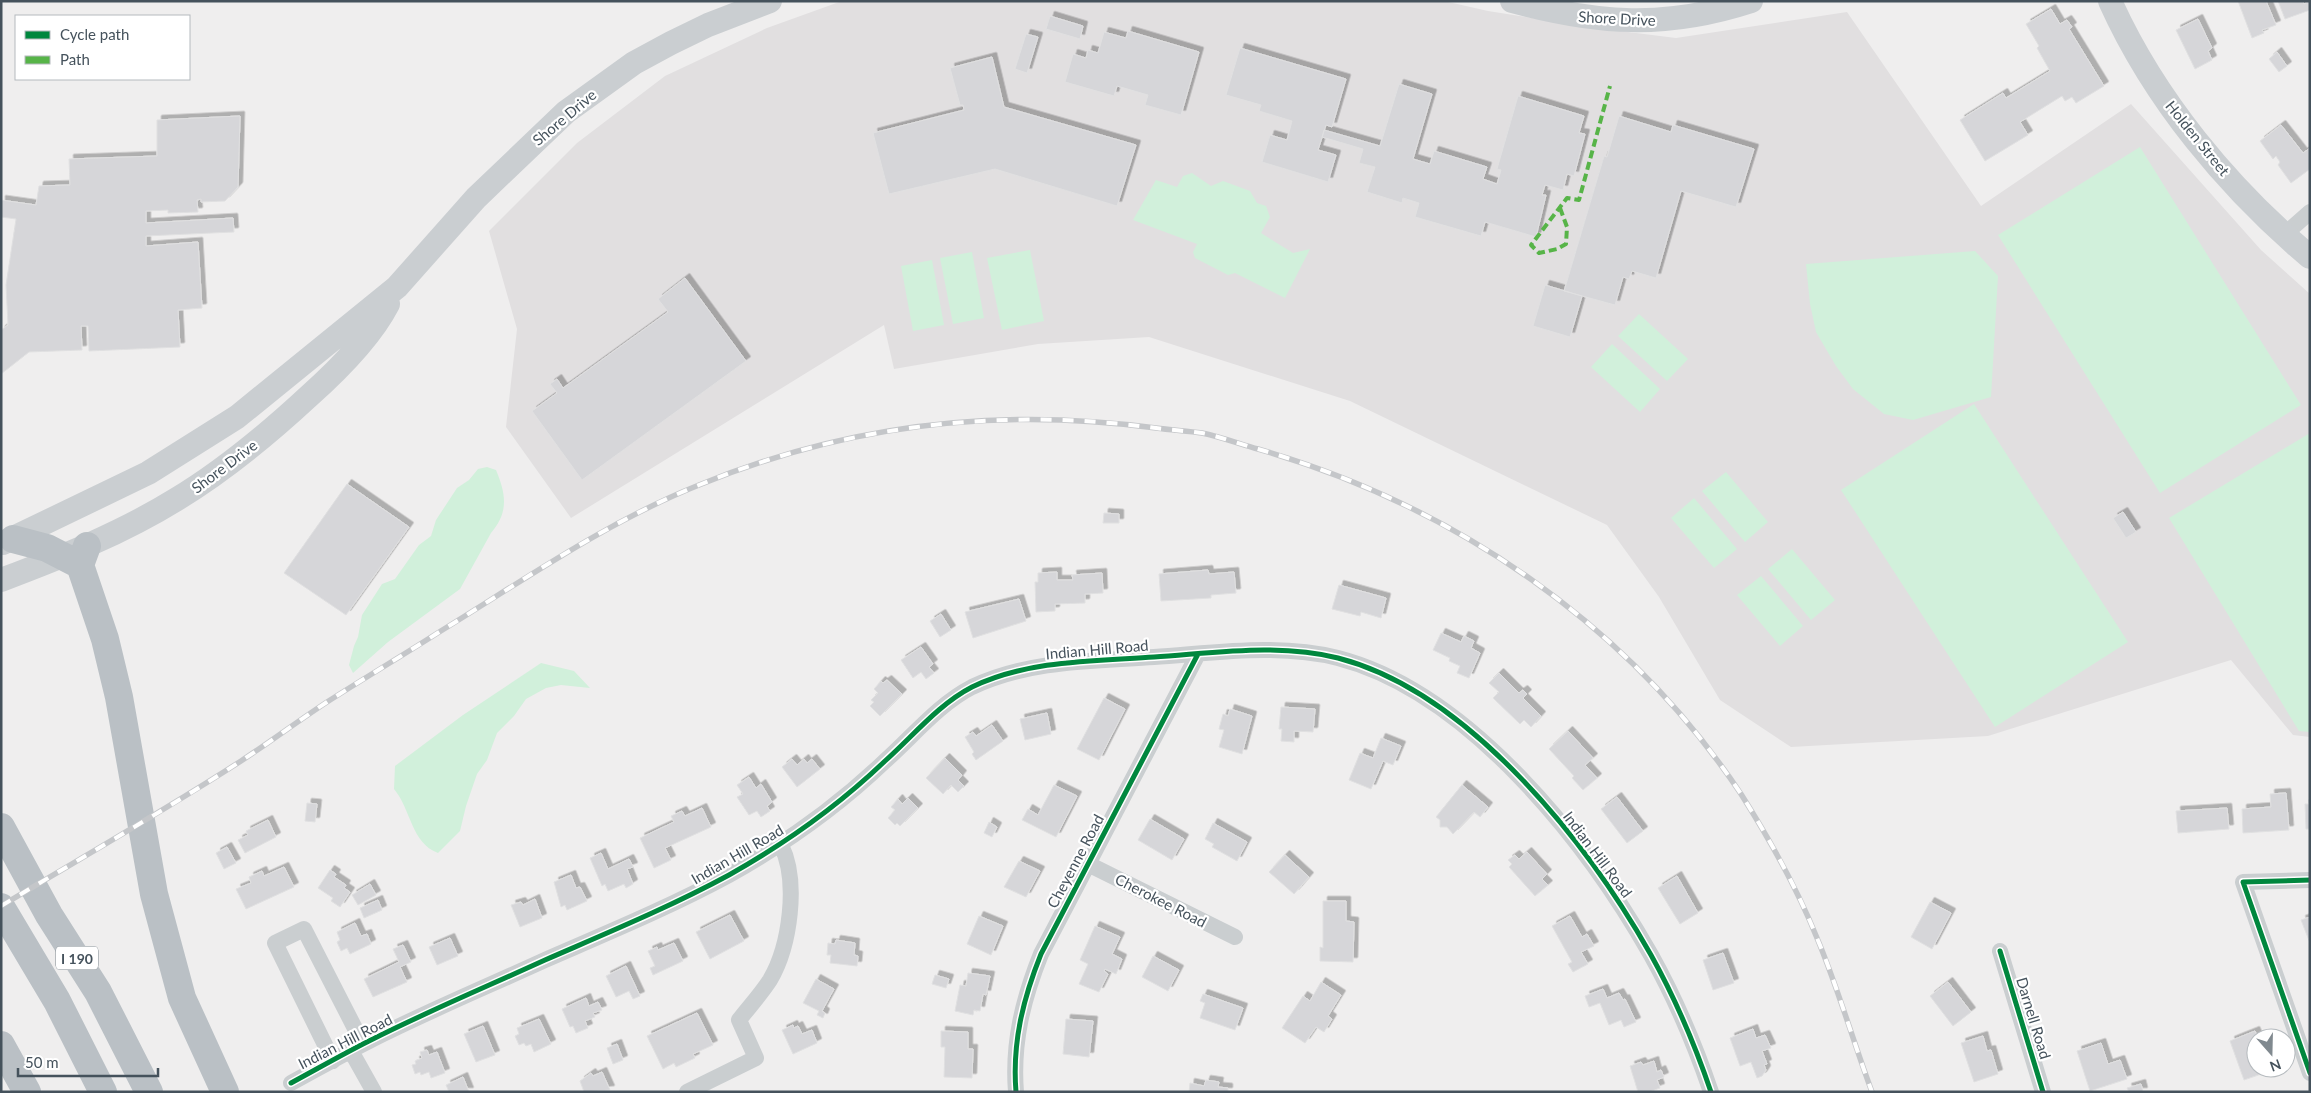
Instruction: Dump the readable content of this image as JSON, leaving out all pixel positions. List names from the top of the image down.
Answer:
{
  "streets": {
    "highway": ["I 190"],
    "main road": ["Shore Drive", "Holden Street"],
    "street": [
      "Indian Hill Road",
      "Cheyenne Road",
      "Cherokee Road",
      "Darnell Road"
    ]
  },
  "crossings": [
    ["Indian Hill Road", "Cheyenne Road"],
    ["Cheyenne Road", "Cherokee Road"]
  ],
  "legend": ["Cycle path", "Path"],
  "scale_bar": "50 m",
  "north": "bottom"
}
